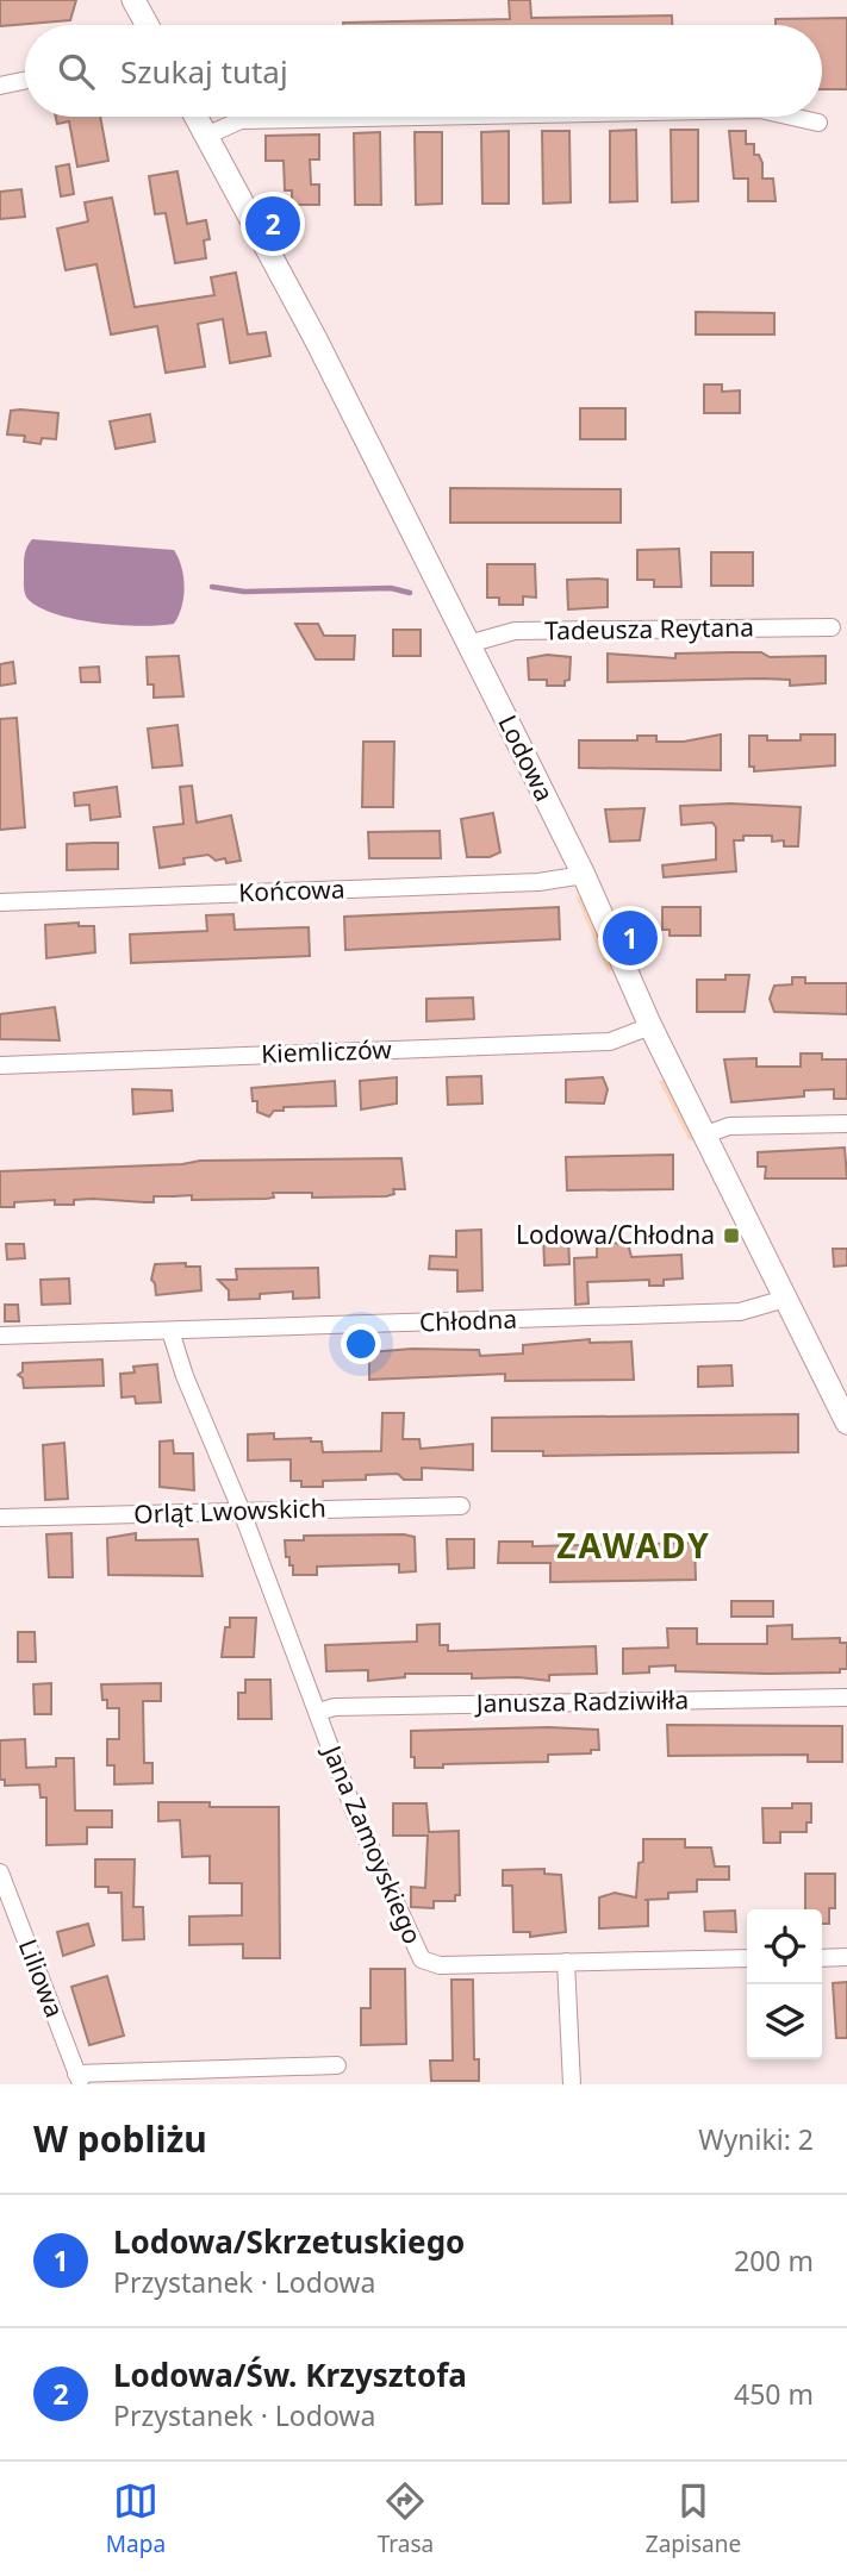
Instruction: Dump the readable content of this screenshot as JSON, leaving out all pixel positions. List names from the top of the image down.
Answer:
{
  "streets": {
    "street": [
      "Tadeusza Reytana",
      "Lodowa",
      "Końcowa",
      "Kiemliczów",
      "Chłodna",
      "Orląt Lwowskich",
      "Janusza Radziwiłła",
      "Jana Zamoyskiego",
      "Liliowa"
    ]
  },
  "crossings": [
    ["Tadeusza Reytana", "Lodowa"],
    ["Lodowa", "Końcowa"],
    ["Lodowa", "Kiemliczów"],
    ["Lodowa", "Chłodna"],
    ["Chłodna", "Jana Zamoyskiego"],
    ["Orląt Lwowskich", "Jana Zamoyskiego"],
    ["Janusza Radziwiłła", "Jana Zamoyskiego"]
  ],
  "districts": ["ZAWADY"],
  "places": {
    "transit": ["Lodowa/Chłodna"]
  },
  "page": {
    "search": "Szukaj tutaj",
    "pins": ["2", "1"],
    "heading": ["W pobliżu", "Wyniki: 2"],
    "list": [
      {
        "mark": "1",
        "name": "Lodowa/Skrzetuskiego",
        "note": "Przystanek · Lodowa",
        "value": "200 m"
      },
      {
        "mark": "2",
        "name": "Lodowa/Św. Krzysztofa",
        "note": "Przystanek · Lodowa",
        "value": "450 m"
      }
    ],
    "nav": ["Mapa", "Trasa", "Zapisane"]
  }
}
